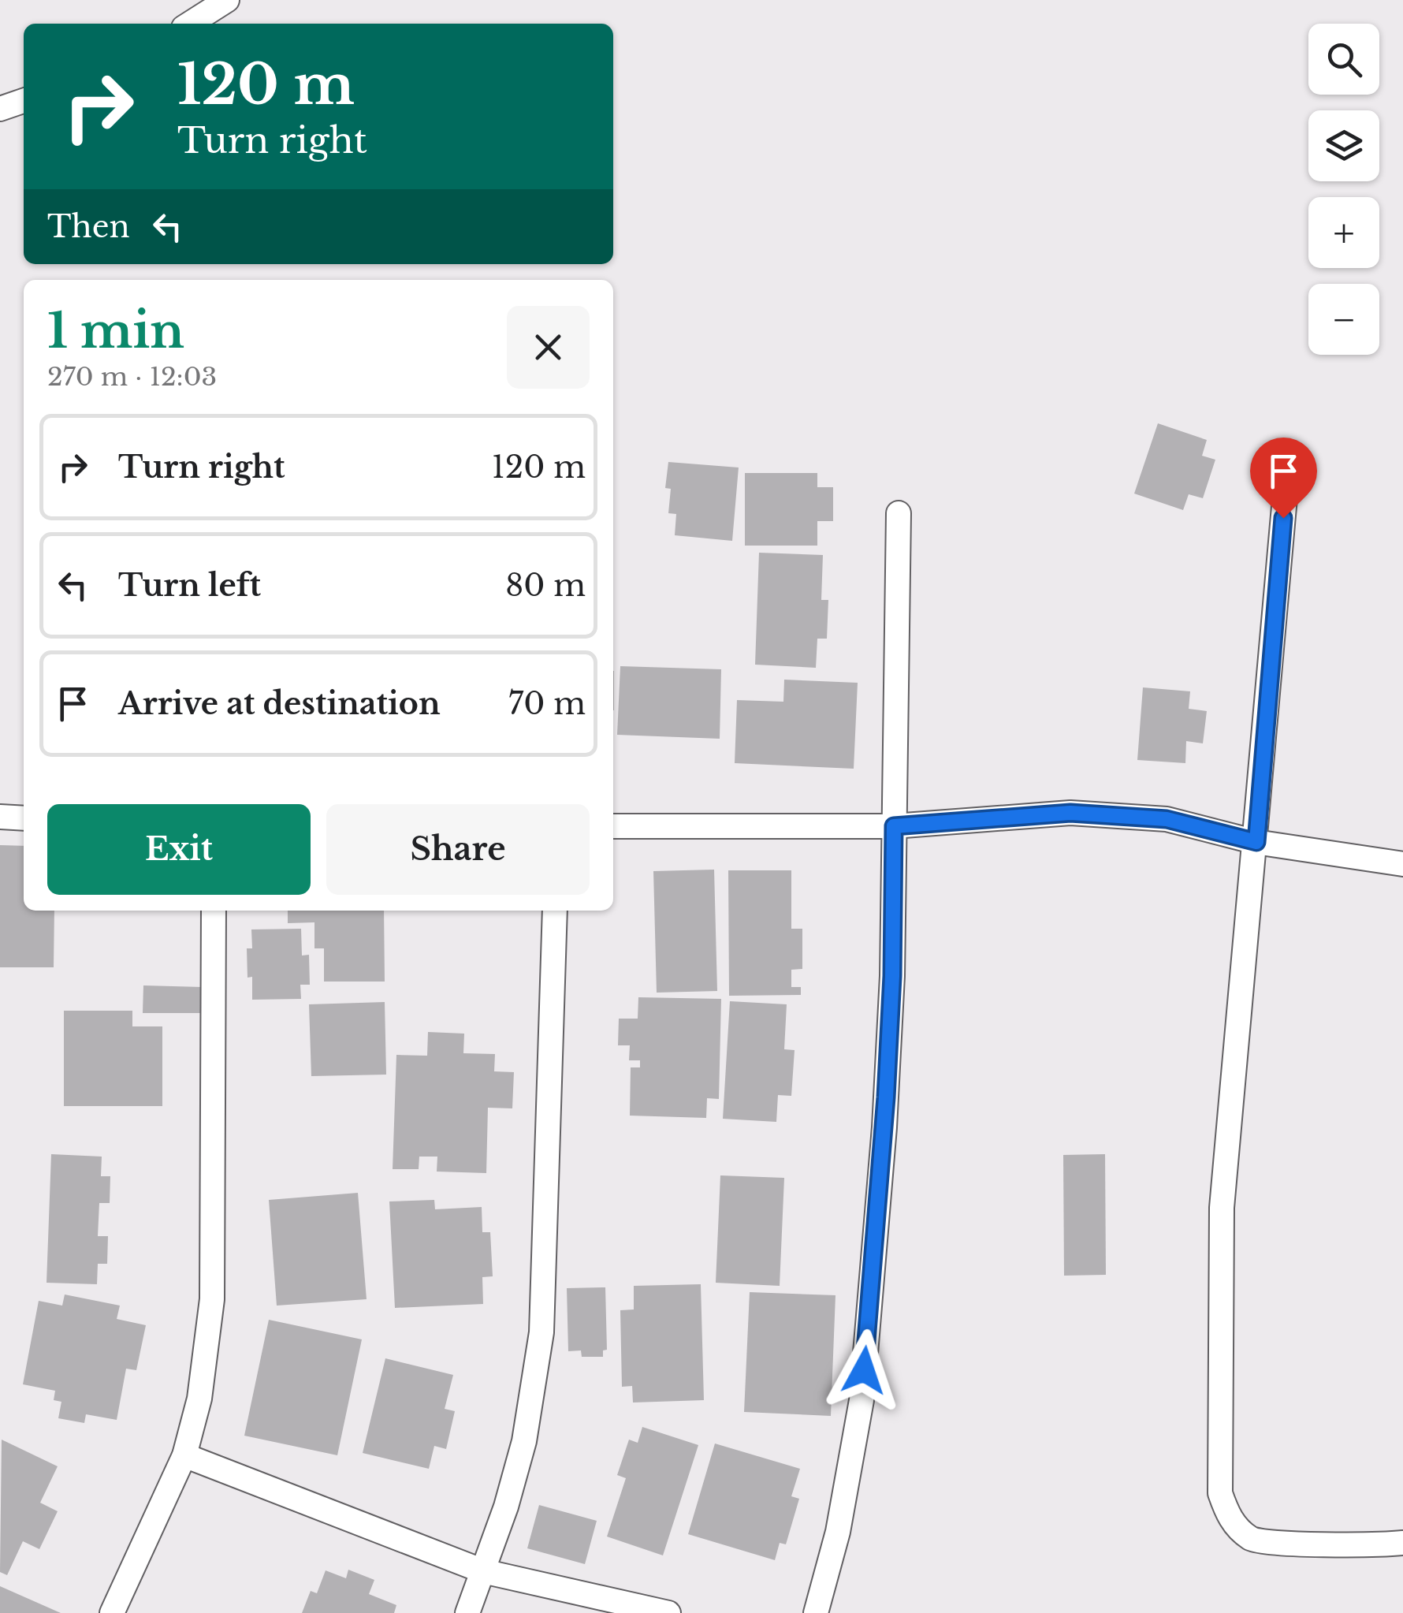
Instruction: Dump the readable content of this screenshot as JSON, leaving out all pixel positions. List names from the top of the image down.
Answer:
{
  "page": {
    "map_buttons": ["+", "−"],
    "turn": ["120 m", "Turn right"],
    "then": "Then",
    "heading": ["1 min", "270 m · 12:03"],
    "list": [
      {
        "name": "Turn right",
        "value": "120 m"
      },
      {
        "name": "Turn left",
        "value": "80 m"
      },
      {
        "name": "Arrive at destination",
        "value": "70 m"
      }
    ],
    "buttons": ["Exit", "Share"]
  }
}
